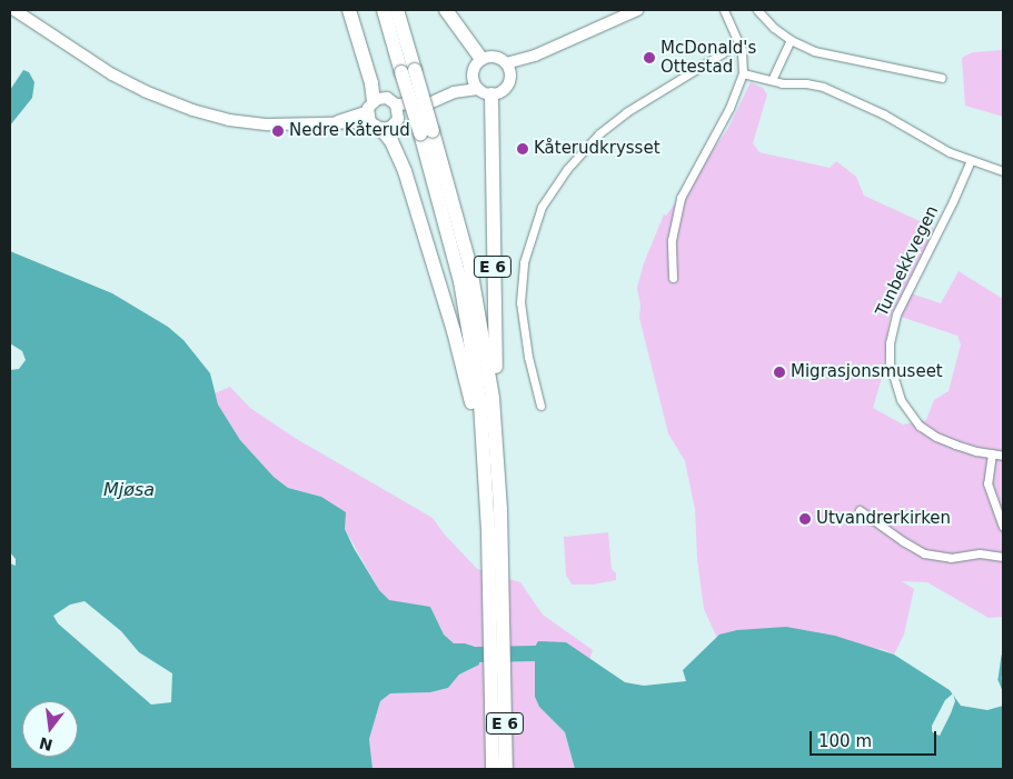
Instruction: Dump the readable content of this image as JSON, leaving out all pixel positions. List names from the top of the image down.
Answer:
{
  "streets": {
    "highway": ["E 6"],
    "street": ["Tunbekkvegen"]
  },
  "water": ["Mjøsa"],
  "places": [
    "McDonald's Ottestad",
    "Nedre Kåterud",
    "Kåterudkrysset",
    "Migrasjonsmuseet",
    "Utvandrerkirken"
  ],
  "scale_bar": "100 m",
  "north": "bottom"
}
